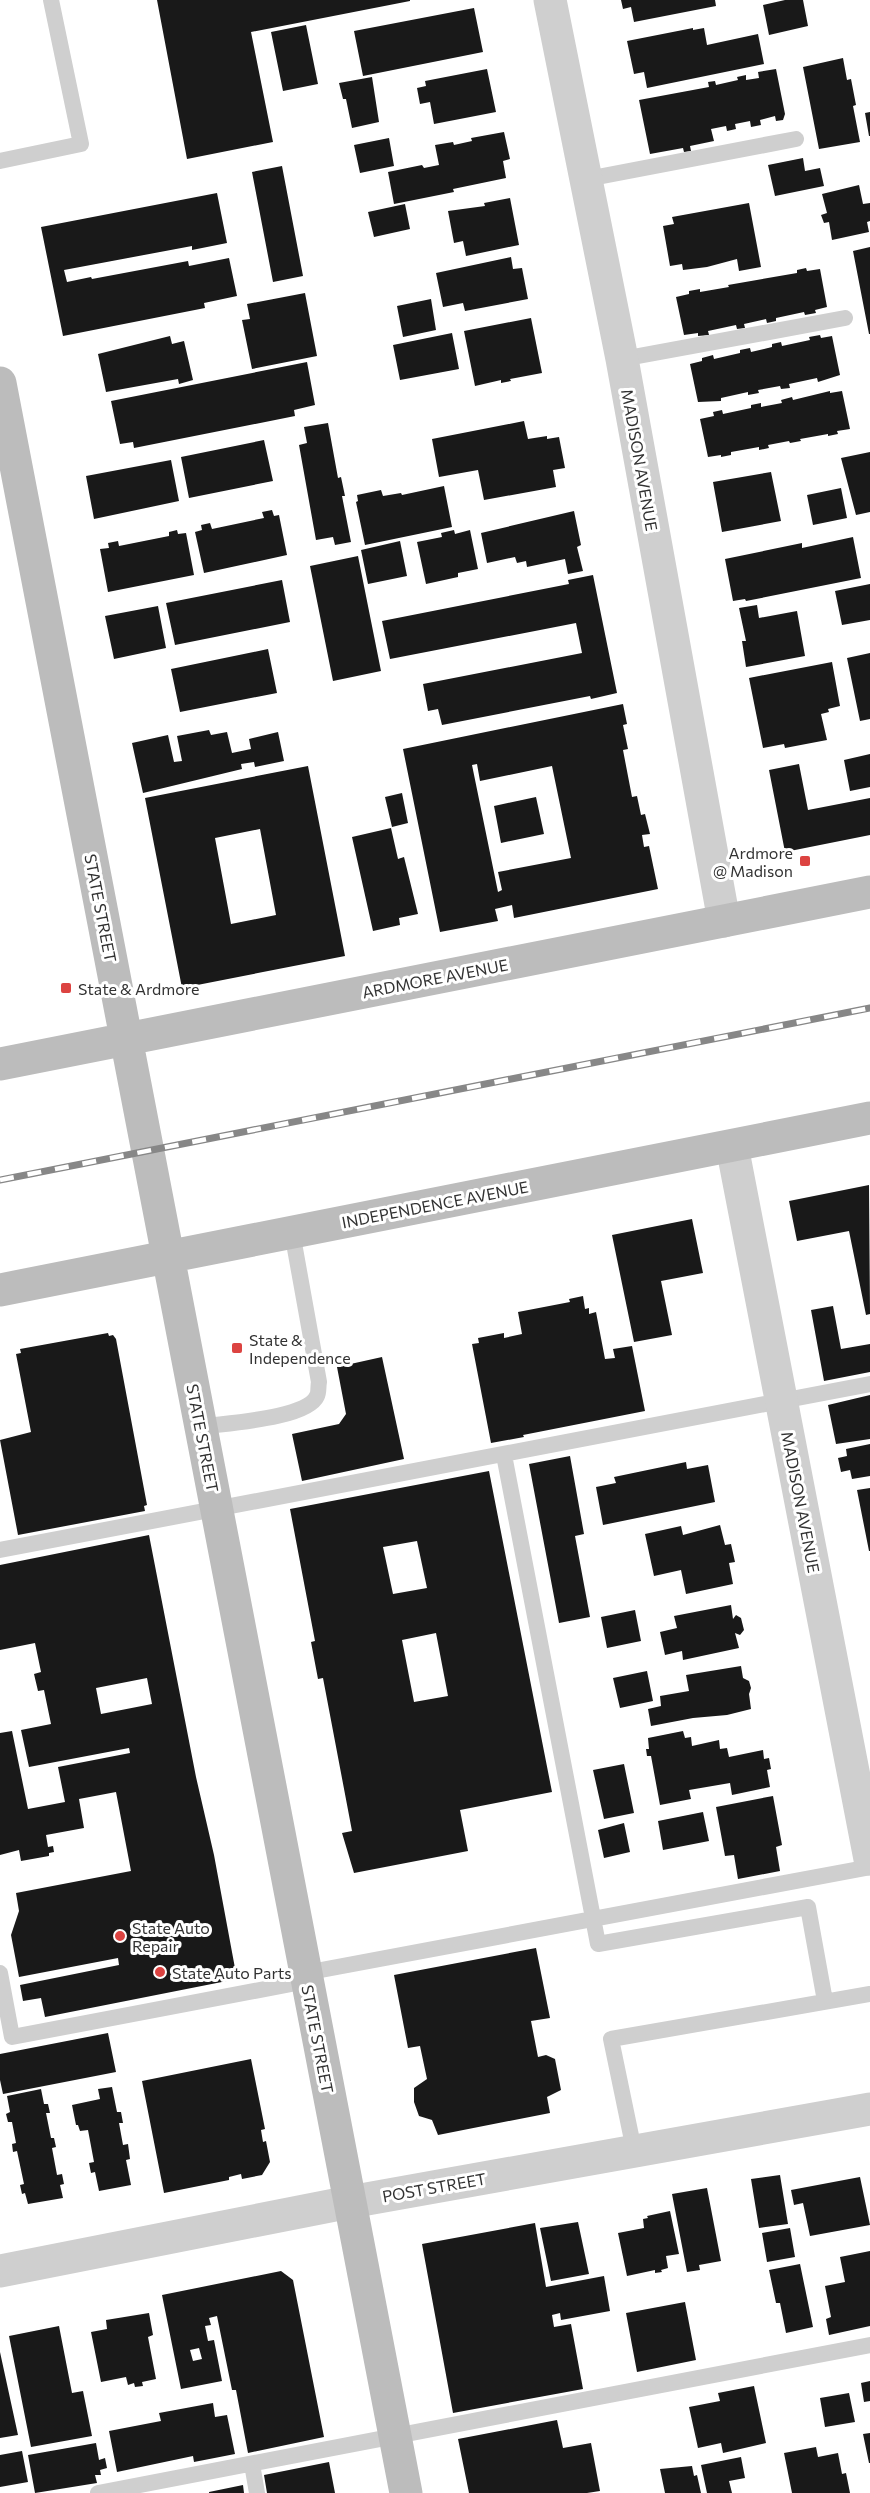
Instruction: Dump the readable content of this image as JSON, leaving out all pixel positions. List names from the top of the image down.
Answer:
{
  "streets": {
    "main road": ["STATE STREET", "ARDMORE AVENUE", "INDEPENDENCE AVENUE"],
    "street": ["MADISON AVENUE", "POST STREET"]
  },
  "crossings": [
    ["MADISON AVENUE", "ARDMORE AVENUE"],
    ["MADISON AVENUE", "INDEPENDENCE AVENUE"],
    ["STATE STREET", "ARDMORE AVENUE"],
    ["STATE STREET", "INDEPENDENCE AVENUE"],
    ["STATE STREET", "POST STREET"]
  ],
  "places": {
    "transit": ["Ardmore @ Madison", "State & Ardmore", "State & Independence"],
    "other": ["State Auto Repair", "State Auto Parts"]
  }
}
